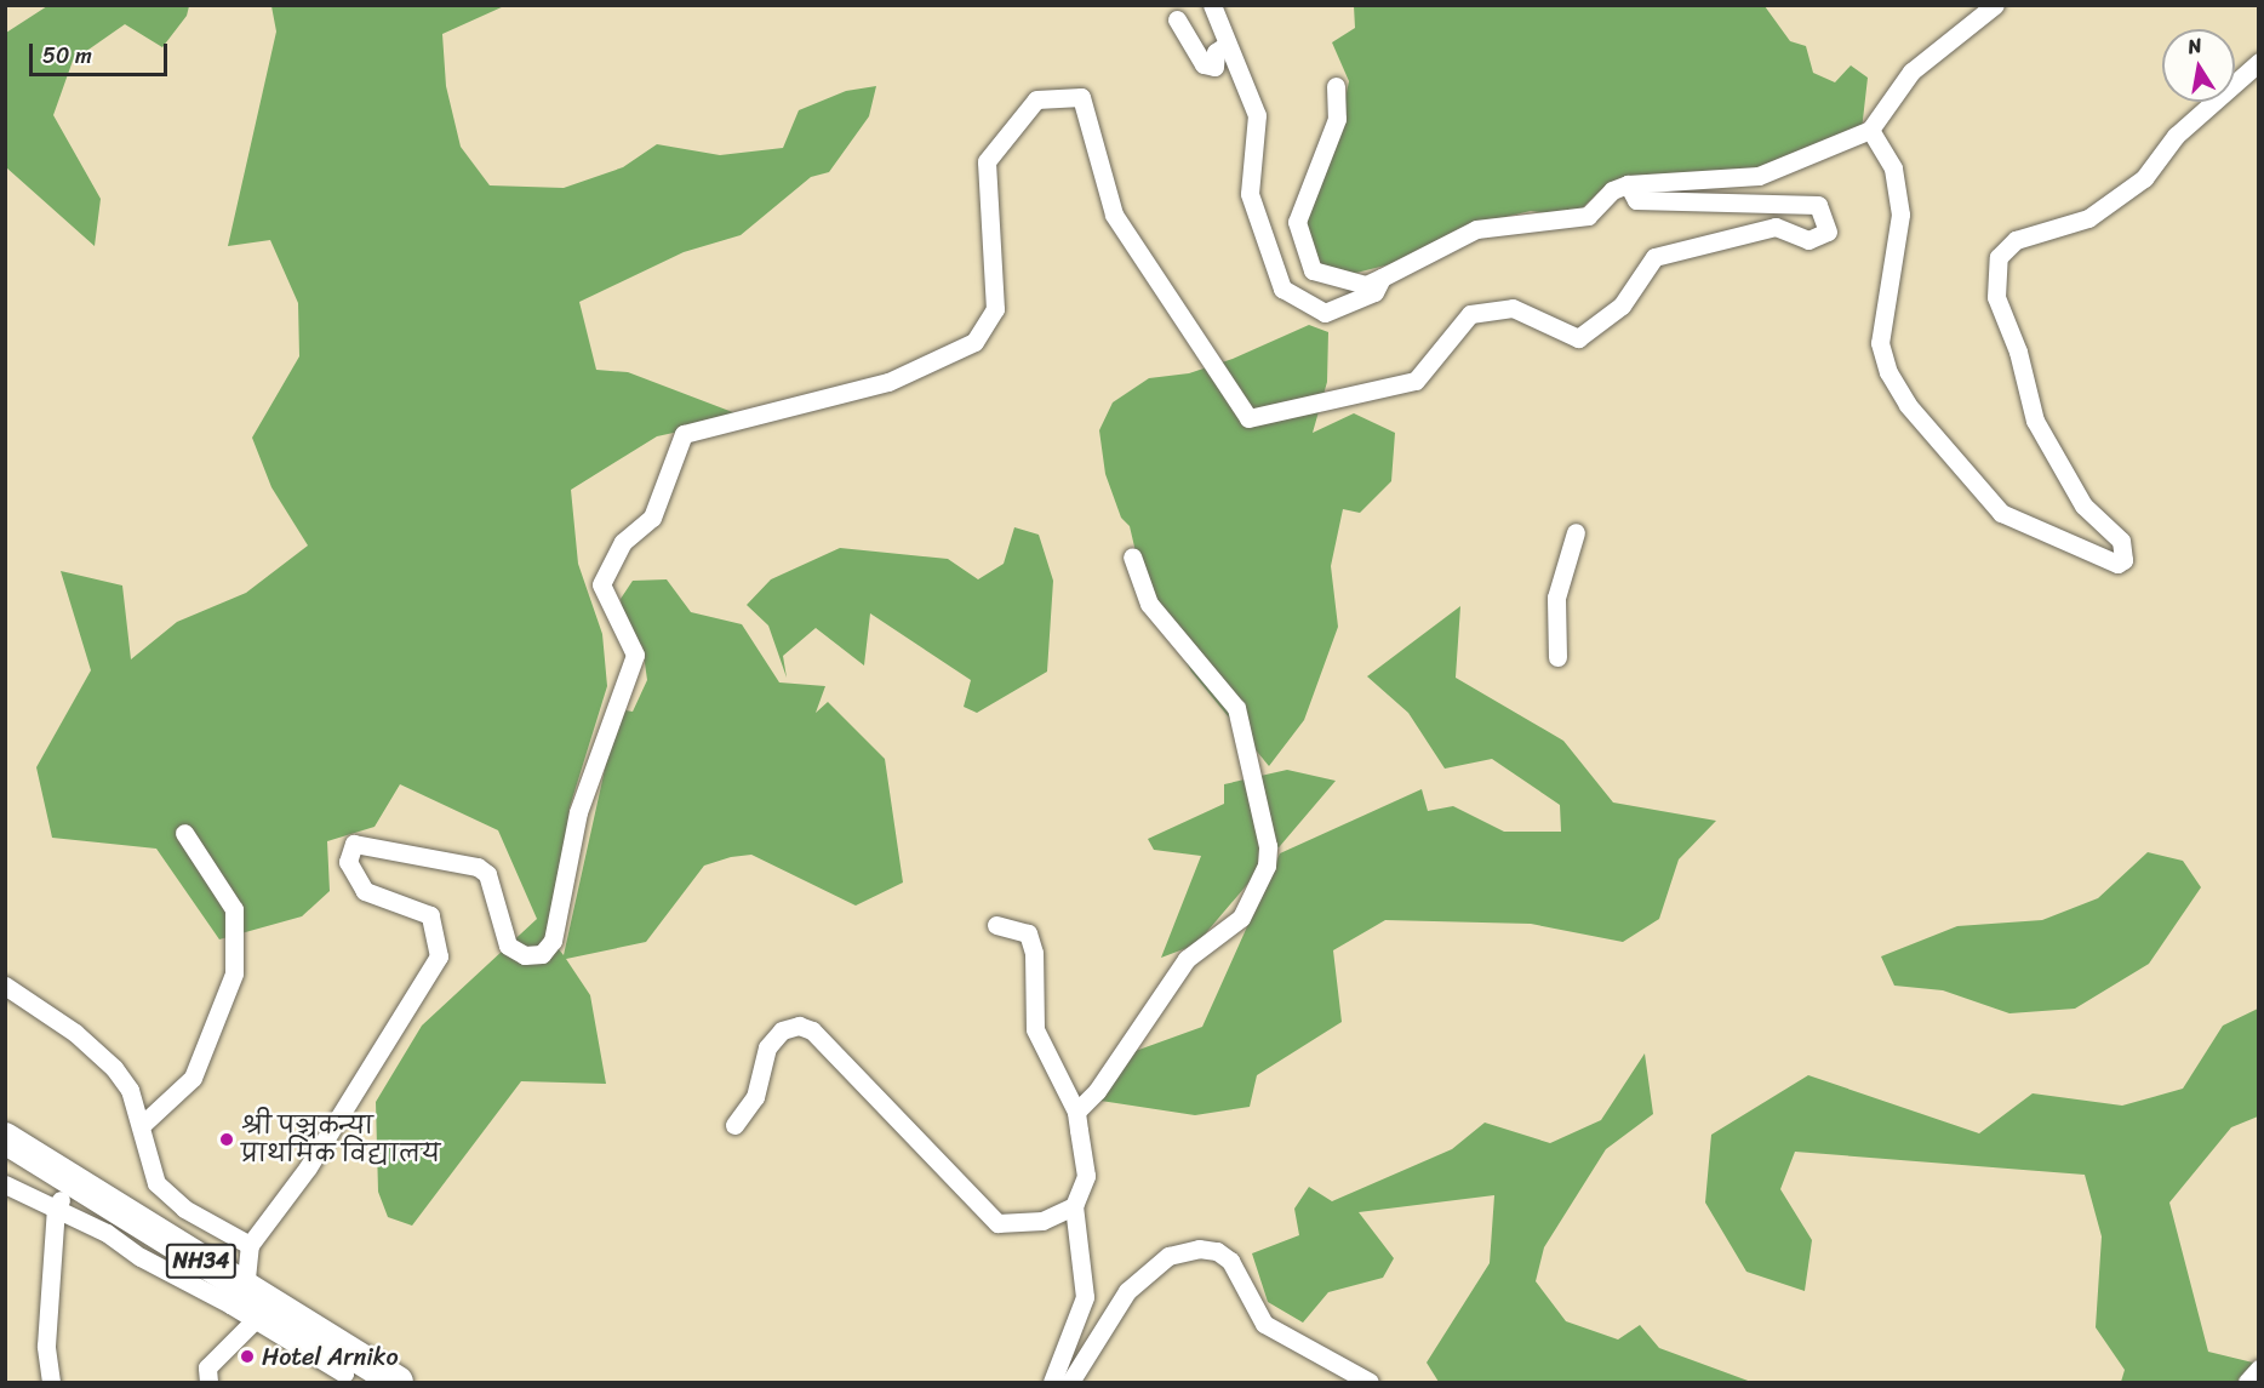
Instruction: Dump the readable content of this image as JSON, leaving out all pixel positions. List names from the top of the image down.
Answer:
{
  "streets": {
    "highway": ["NH34"]
  },
  "places": ["श्री पञ्चकन्या प्राथमिक विद्यालय", "Hotel Arniko"],
  "scale_bar": "50 m",
  "north": "top"
}
